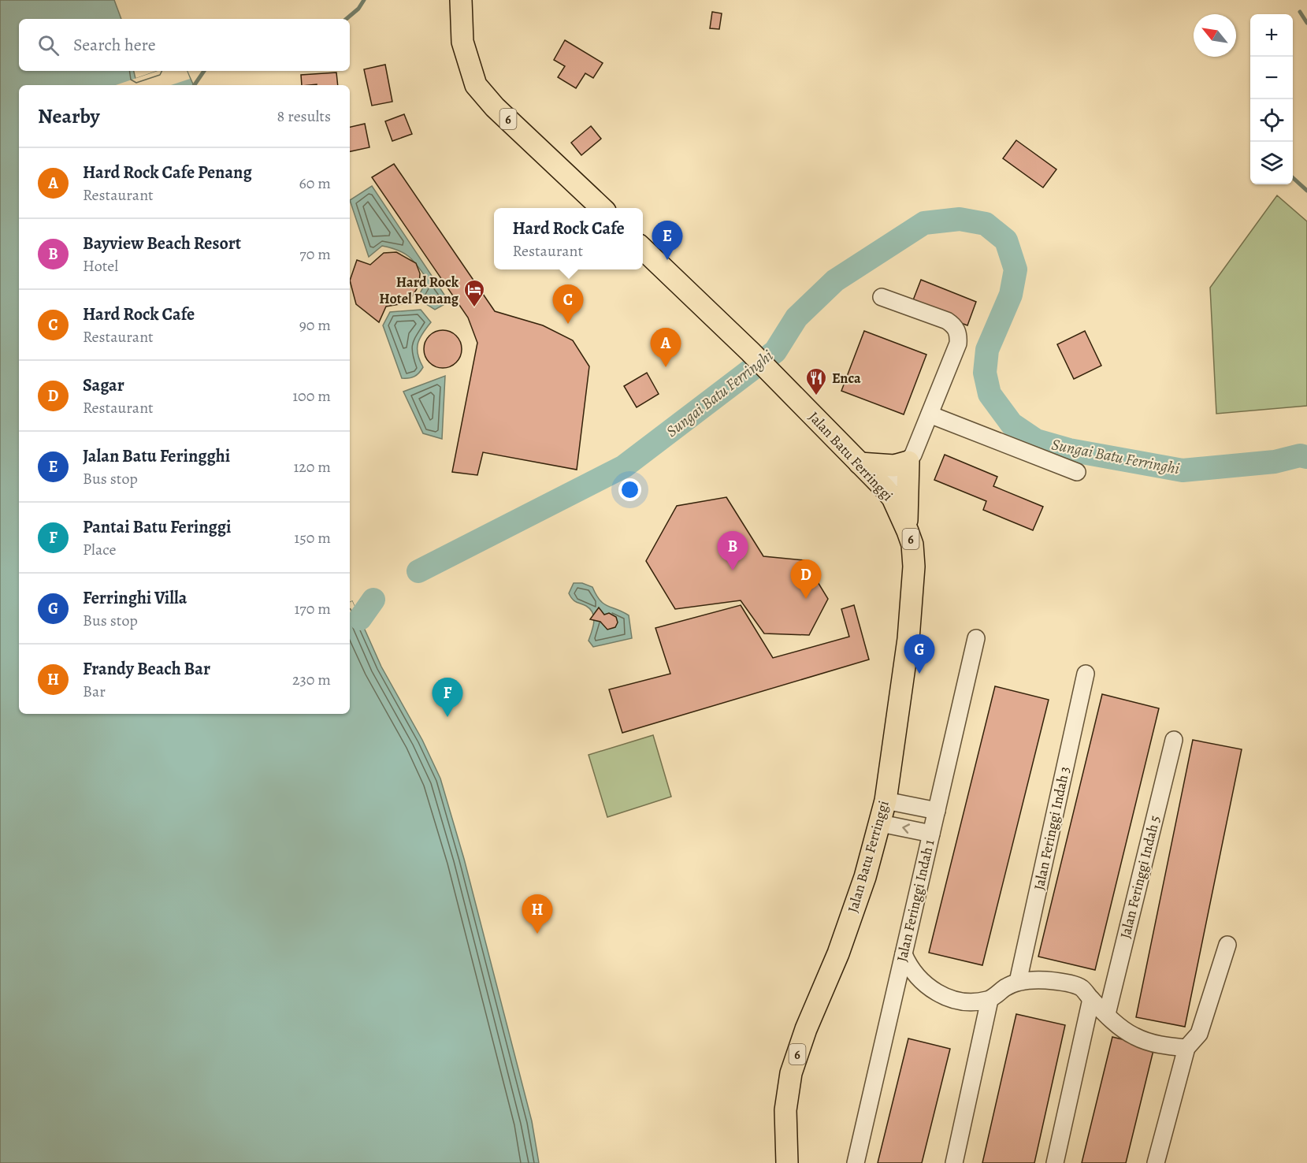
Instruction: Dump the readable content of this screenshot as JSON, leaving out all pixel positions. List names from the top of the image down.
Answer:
{
  "streets": {
    "main road": ["6", "Jalan Batu Ferringgi"],
    "street": ["Jalan Feringgi Indah 3", "Jalan Feringgi Indah 5", "Jalan Feringgi Indah 1"]
  },
  "water": ["Sungai Batu Ferringhi"],
  "places": {
    "hotel": ["Hard Rock Hotel Penang"],
    "restaurant": ["Enca"]
  },
  "north": "top left",
  "page": {
    "map_buttons": ["+", "−"],
    "search": "Search here",
    "heading": ["Nearby", "8 results"],
    "list": [
      {
        "mark": "A",
        "name": "Hard Rock Cafe Penang",
        "note": "Restaurant",
        "value": "60 m"
      },
      {
        "mark": "B",
        "name": "Bayview Beach Resort",
        "note": "Hotel",
        "value": "70 m"
      },
      {
        "mark": "C",
        "name": "Hard Rock Cafe",
        "note": "Restaurant",
        "value": "90 m"
      },
      {
        "mark": "D",
        "name": "Sagar",
        "note": "Restaurant",
        "value": "100 m"
      },
      {
        "mark": "E",
        "name": "Jalan Batu Feringghi",
        "note": "Bus stop",
        "value": "120 m"
      },
      {
        "mark": "F",
        "name": "Pantai Batu Feringgi",
        "note": "Place",
        "value": "150 m"
      },
      {
        "mark": "G",
        "name": "Ferringhi Villa",
        "note": "Bus stop",
        "value": "170 m"
      },
      {
        "mark": "H",
        "name": "Frandy Beach Bar",
        "note": "Bar",
        "value": "230 m"
      }
    ],
    "popup": ["Hard Rock Cafe", "Restaurant"],
    "pins": [
      "E",
      "C",
      "A",
      "B",
      "D",
      "G",
      "F",
      "H"
    ]
  }
}
